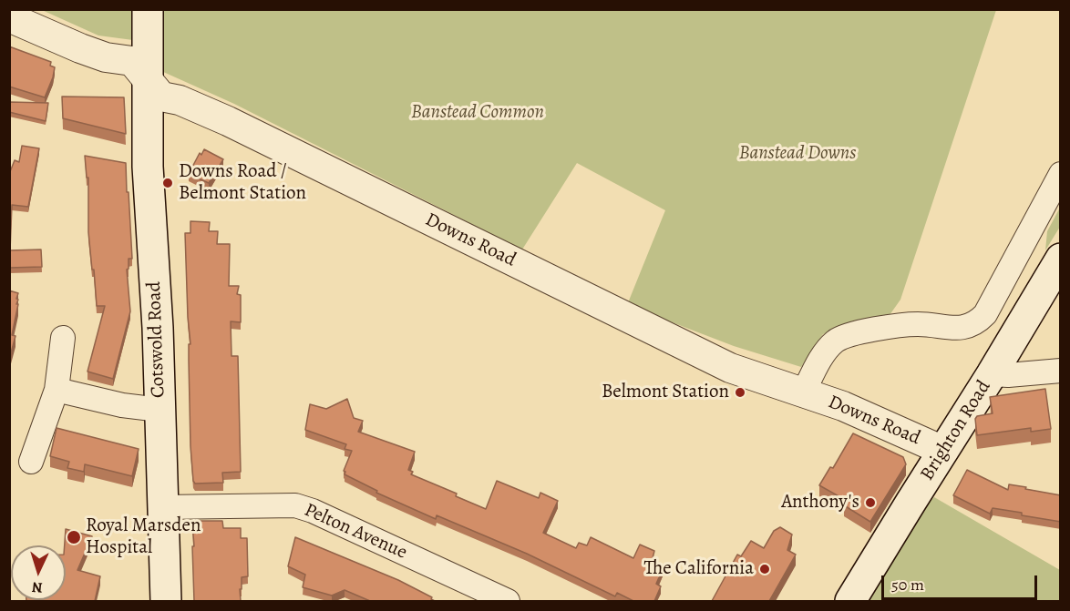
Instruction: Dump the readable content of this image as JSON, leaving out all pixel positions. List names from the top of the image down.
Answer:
{
  "streets": {
    "main road": ["Cotswold Road", "Brighton Road"],
    "street": ["Downs Road", "Pelton Avenue"]
  },
  "crossings": [
    ["Downs Road", "Cotswold Road"],
    ["Downs Road", "Brighton Road"],
    ["Cotswold Road", "Pelton Avenue"]
  ],
  "parks": ["Banstead Common", "Banstead Downs"],
  "places": [
    "Downs Road / Belmont Station",
    "Belmont Station",
    "Anthony's",
    "Royal Marsden Hospital",
    "The California"
  ],
  "scale_bar": "50 m",
  "north": "bottom"
}
